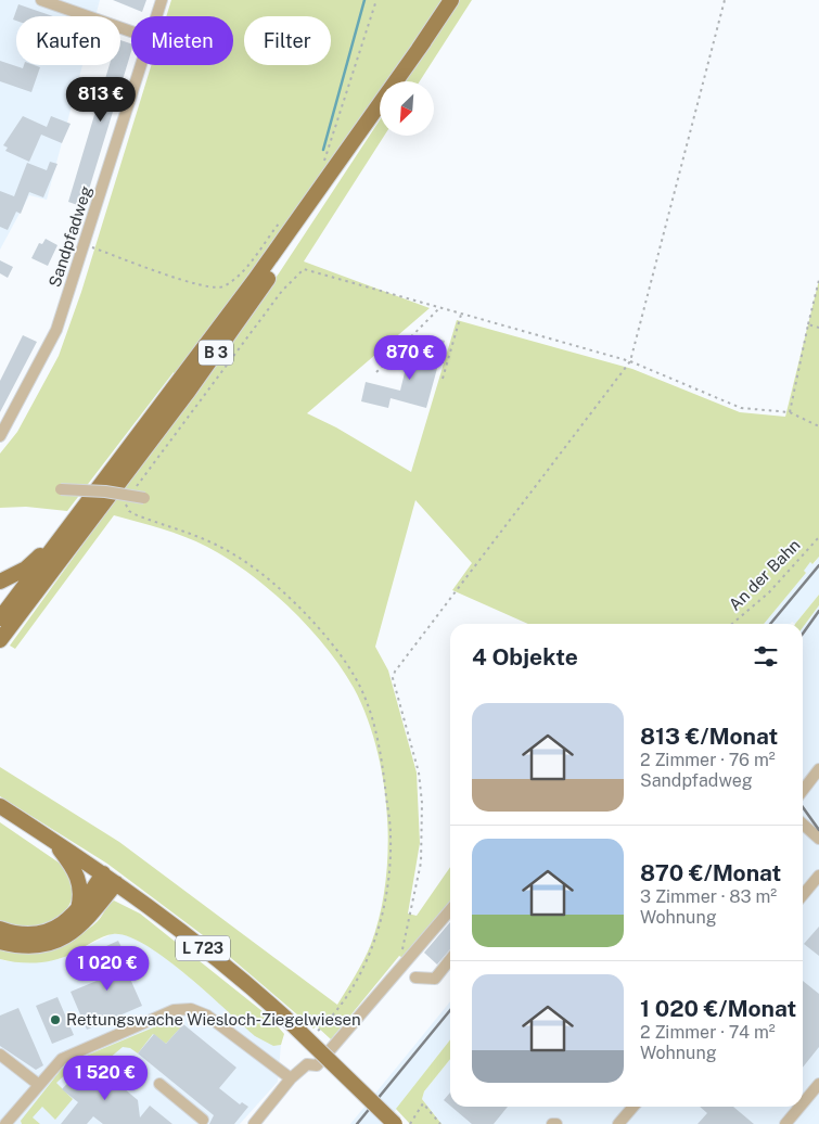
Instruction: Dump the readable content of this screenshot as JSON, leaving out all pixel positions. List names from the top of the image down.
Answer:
{
  "streets": {
    "main road": ["B 3", "L 723"],
    "street": ["Sandpfadweg"],
    "path": ["An der Bahn"]
  },
  "places": ["Rettungswache Wiesloch-Ziegelwiesen"],
  "north": "bottom left",
  "page": {
    "chip": ["Kaufen", "Mieten", "Filter"],
    "price": [
      "813 €",
      "870 €",
      "1 020 €",
      "1 520 €"
    ],
    "heading": "4 Objekte",
    "list": [
      {
        "name": "813 €/Monat",
        "note": "2 Zimmer · 76 m² · Sandpfadweg"
      },
      {
        "name": "870 €/Monat",
        "note": "3 Zimmer · 83 m² · Wohnung"
      },
      {
        "name": "1 020 €/Monat",
        "note": "2 Zimmer · 74 m² · Wohnung"
      }
    ]
  }
}
